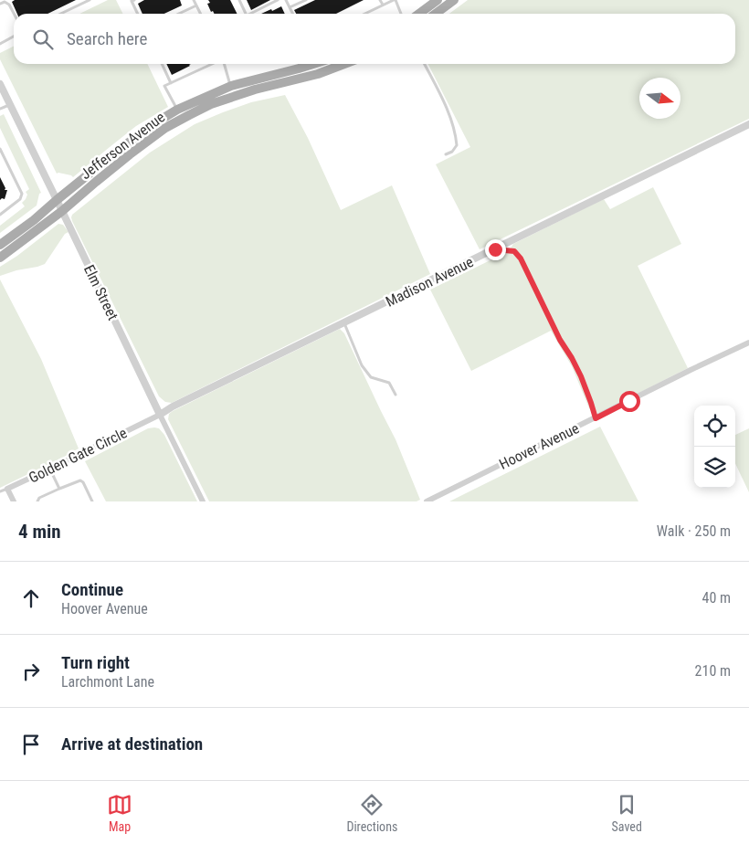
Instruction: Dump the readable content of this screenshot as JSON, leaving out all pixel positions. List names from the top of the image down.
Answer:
{
  "streets": {
    "main road": ["Jefferson Avenue"],
    "street": [
      "Madison Avenue",
      "Elm Street",
      "Hoover Avenue",
      "Golden Gate Circle"
    ]
  },
  "crossings": [
    ["Jefferson Avenue", "Elm Street"],
    ["Madison Avenue", "Elm Street"],
    ["Madison Avenue", "Golden Gate Circle"],
    ["Elm Street", "Golden Gate Circle"]
  ],
  "north": "right",
  "page": {
    "search": "Search here",
    "heading": ["4 min", "Walk · 250 m"],
    "list": [
      ["Continue", "Hoover Avenue", "40 m"],
      ["Turn right", "Larchmont Lane", "210 m"],
      "Arrive at destination"
    ],
    "nav": ["Map", "Directions", "Saved"]
  }
}
